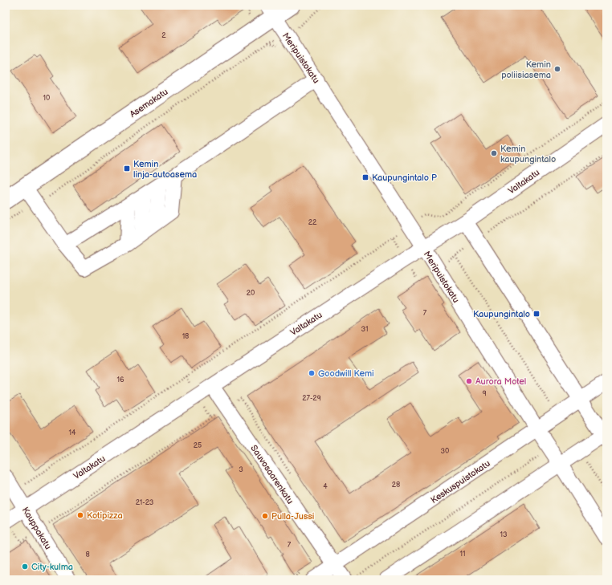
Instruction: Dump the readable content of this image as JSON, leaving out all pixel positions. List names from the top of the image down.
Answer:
{
  "streets": {
    "main road": ["Asemakatu"],
    "street": [
      "Meripuistokatu",
      "Valtakatu",
      "Sauvosaarenkatu",
      "Keskuspuistokatu",
      "Kauppakatu"
    ]
  },
  "crossings": [
    ["Meripuistokatu", "Asemakatu"],
    ["Meripuistokatu", "Valtakatu"],
    ["Meripuistokatu", "Keskuspuistokatu"],
    ["Valtakatu", "Sauvosaarenkatu"],
    ["Valtakatu", "Kauppakatu"],
    ["Sauvosaarenkatu", "Keskuspuistokatu"]
  ],
  "places": {
    "other": [
      "Kemin poliisiasema",
      "Kemin kaupungintalo",
      "Goodwill Kemi",
      "Aurora Motel",
      "Kotipizza",
      "Pulla-Jussi",
      "City-kulma"
    ],
    "transit": ["Kemin linja-autoasema", "Kaupungintalo P", "Kaupungintalo"]
  },
  "house_numbers": [
    "2",
    "10",
    "22",
    "20",
    "7",
    "31",
    "18",
    "16",
    "9",
    "27-29",
    "14",
    "25",
    "30",
    "3",
    "28",
    "4",
    "21-23",
    "13",
    "7",
    "11",
    "8"
  ]
}
